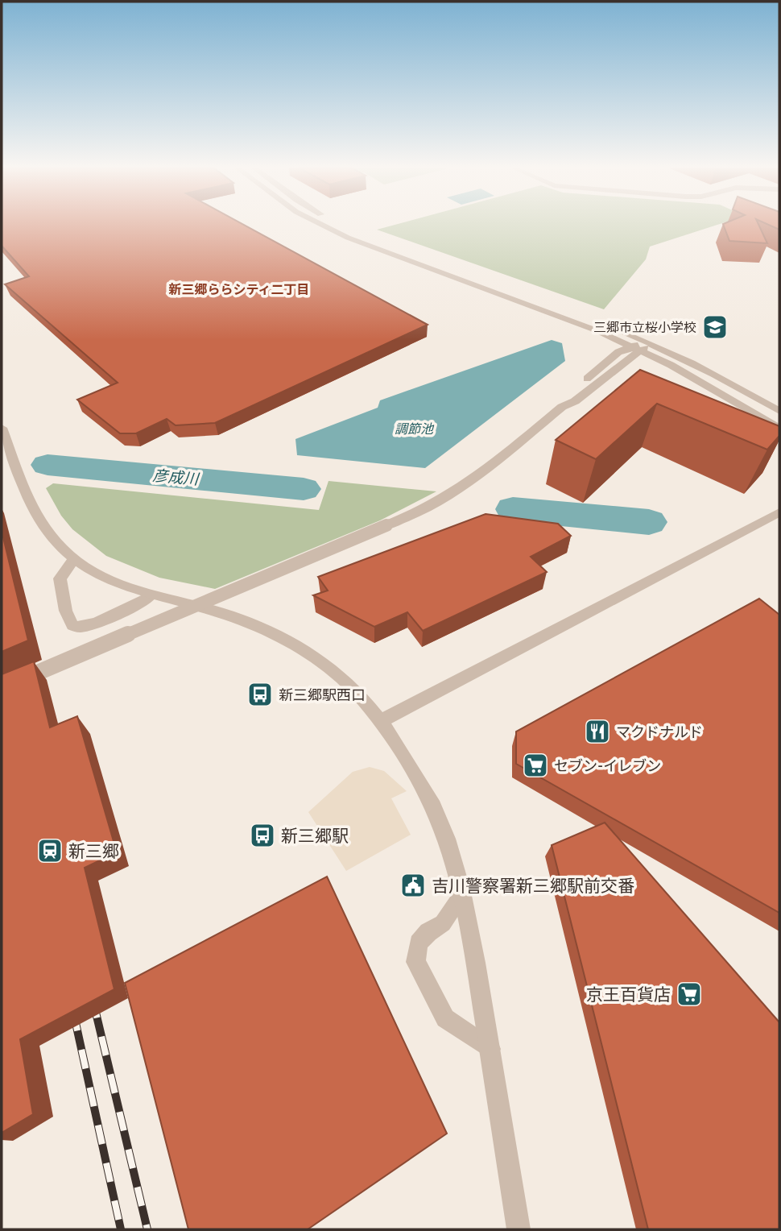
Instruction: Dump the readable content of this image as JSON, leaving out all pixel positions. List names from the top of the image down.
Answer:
{
  "districts": ["新三郷ららシティ二丁目"],
  "water": ["調節池", "彦成川"],
  "places": {
    "school or university": ["三郷市立桜小学校"],
    "bus stop": ["新三郷駅西口", "新三郷駅"],
    "restaurant": ["マクドナルド"],
    "supermarket": ["セブン-イレブン", "京王百貨店"],
    "station": ["新三郷"],
    "public building": ["吉川警察署新三郷駅前交番"]
  }
}
